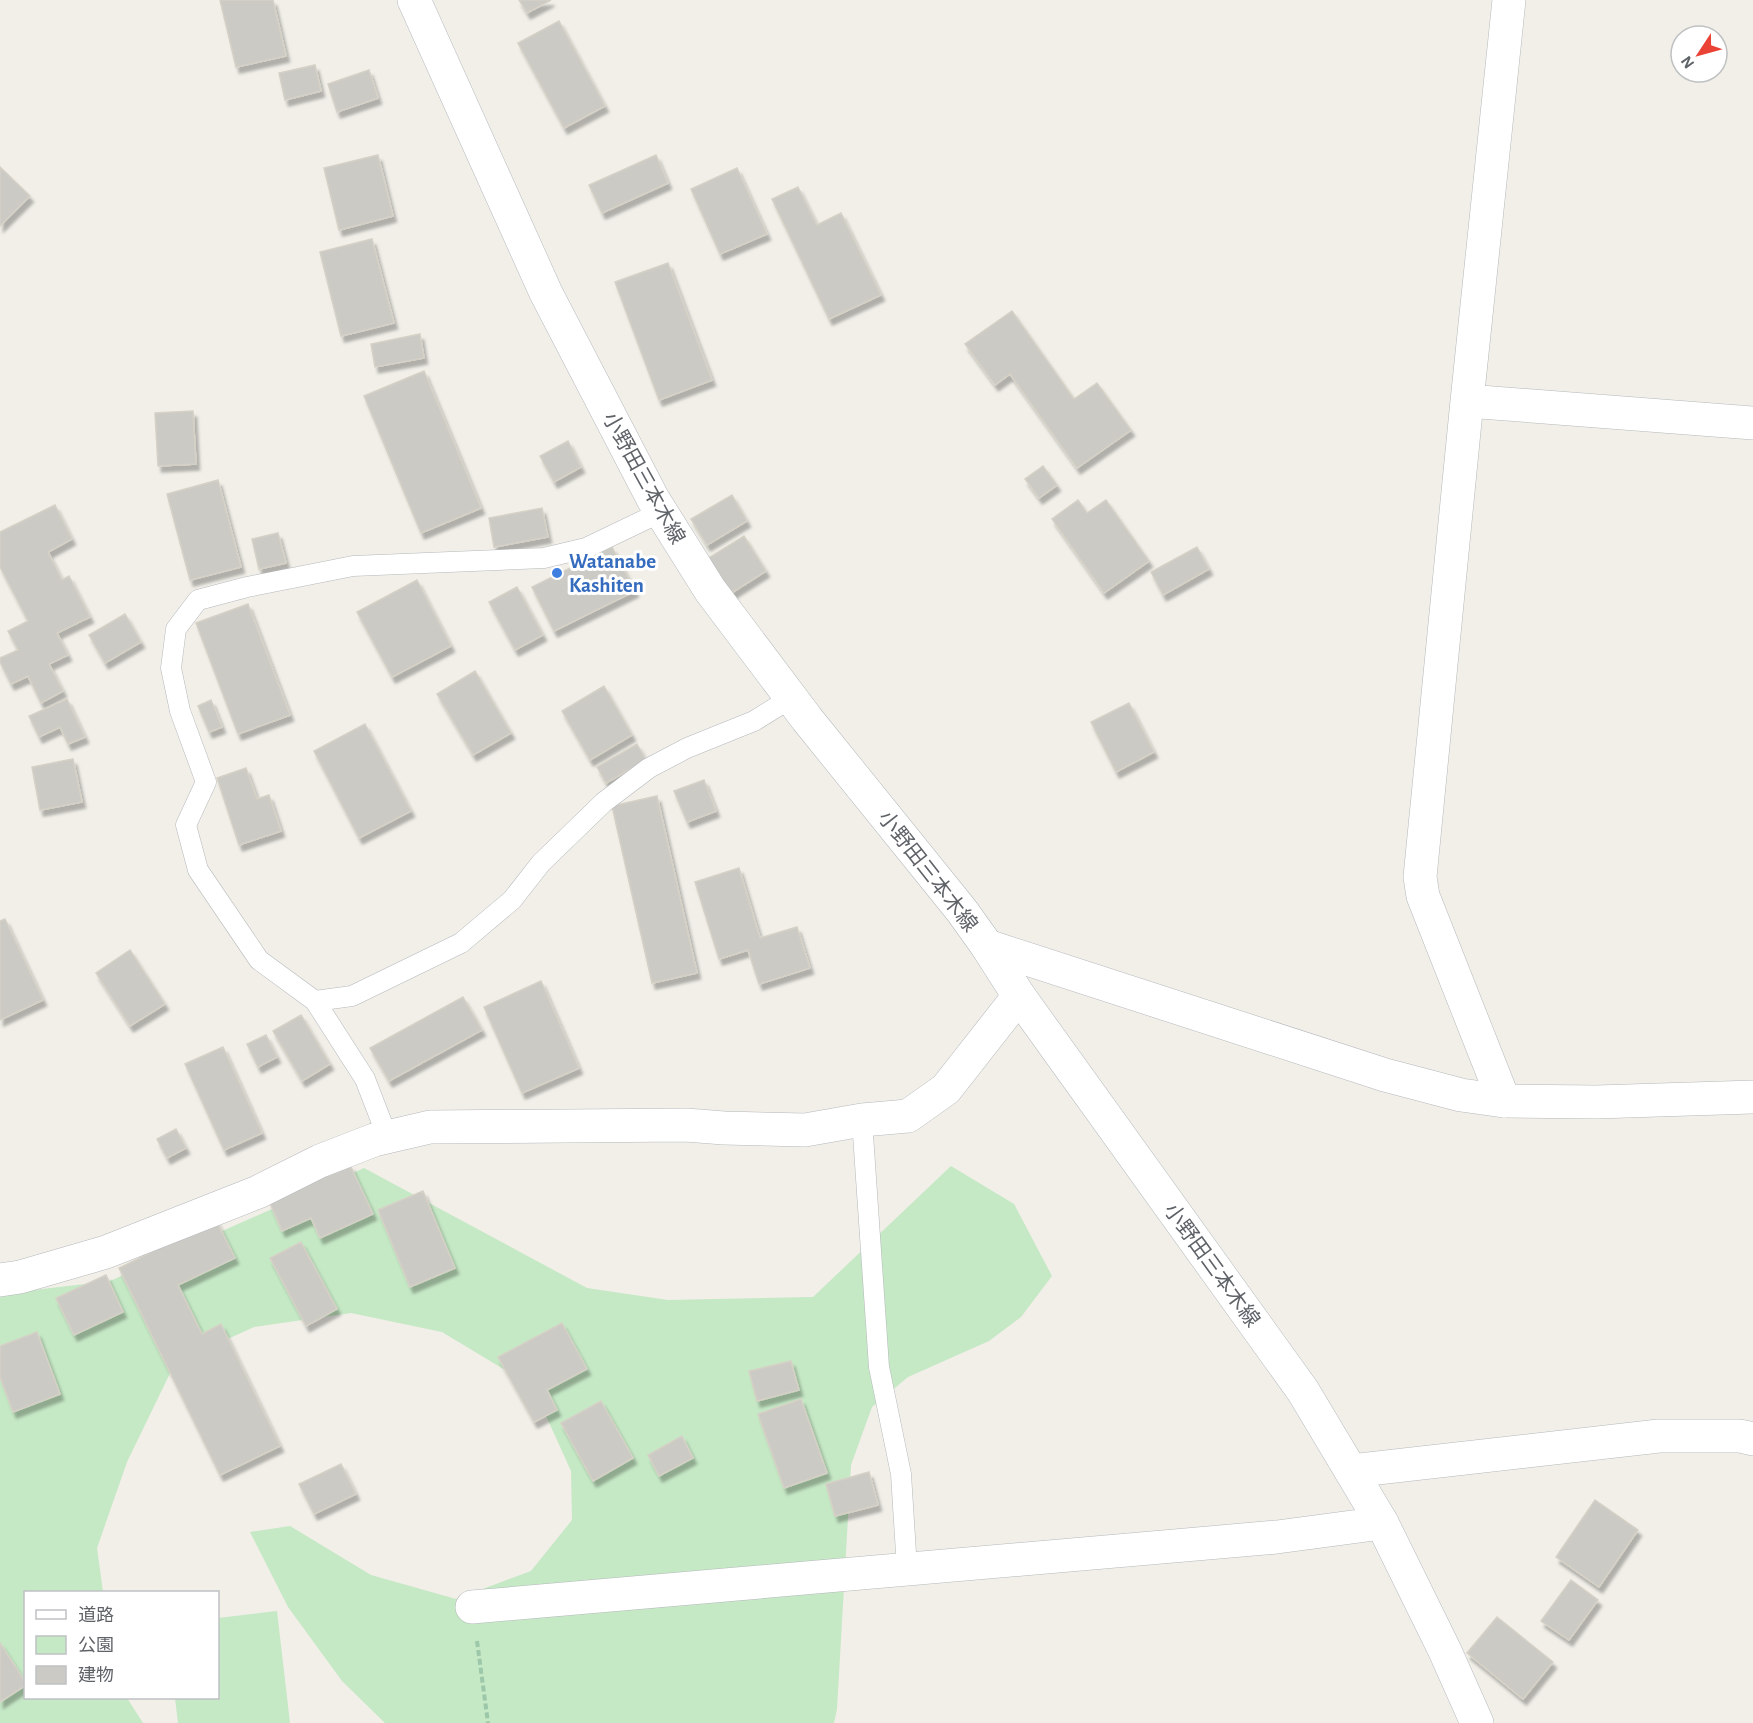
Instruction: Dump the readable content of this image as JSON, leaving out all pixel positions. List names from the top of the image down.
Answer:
{
  "streets": {
    "street": ["小野田三本木線"]
  },
  "places": ["Watanabe Kashiten"],
  "legend": ["道路", "公園", "建物"],
  "north": "bottom left"
}
